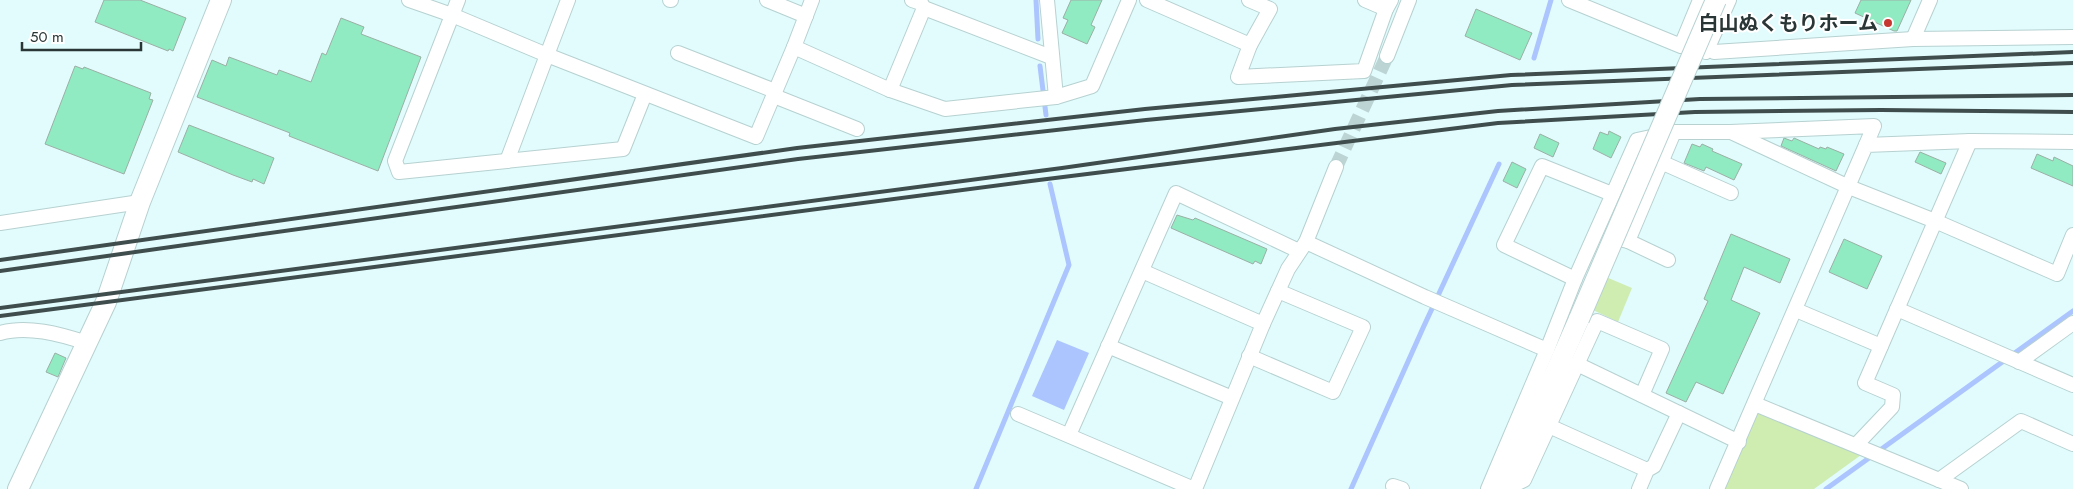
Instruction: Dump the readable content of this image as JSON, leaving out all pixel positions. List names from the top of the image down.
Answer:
{
  "places": ["白山ぬくもりホーム"],
  "scale_bar": "50 m"
}
